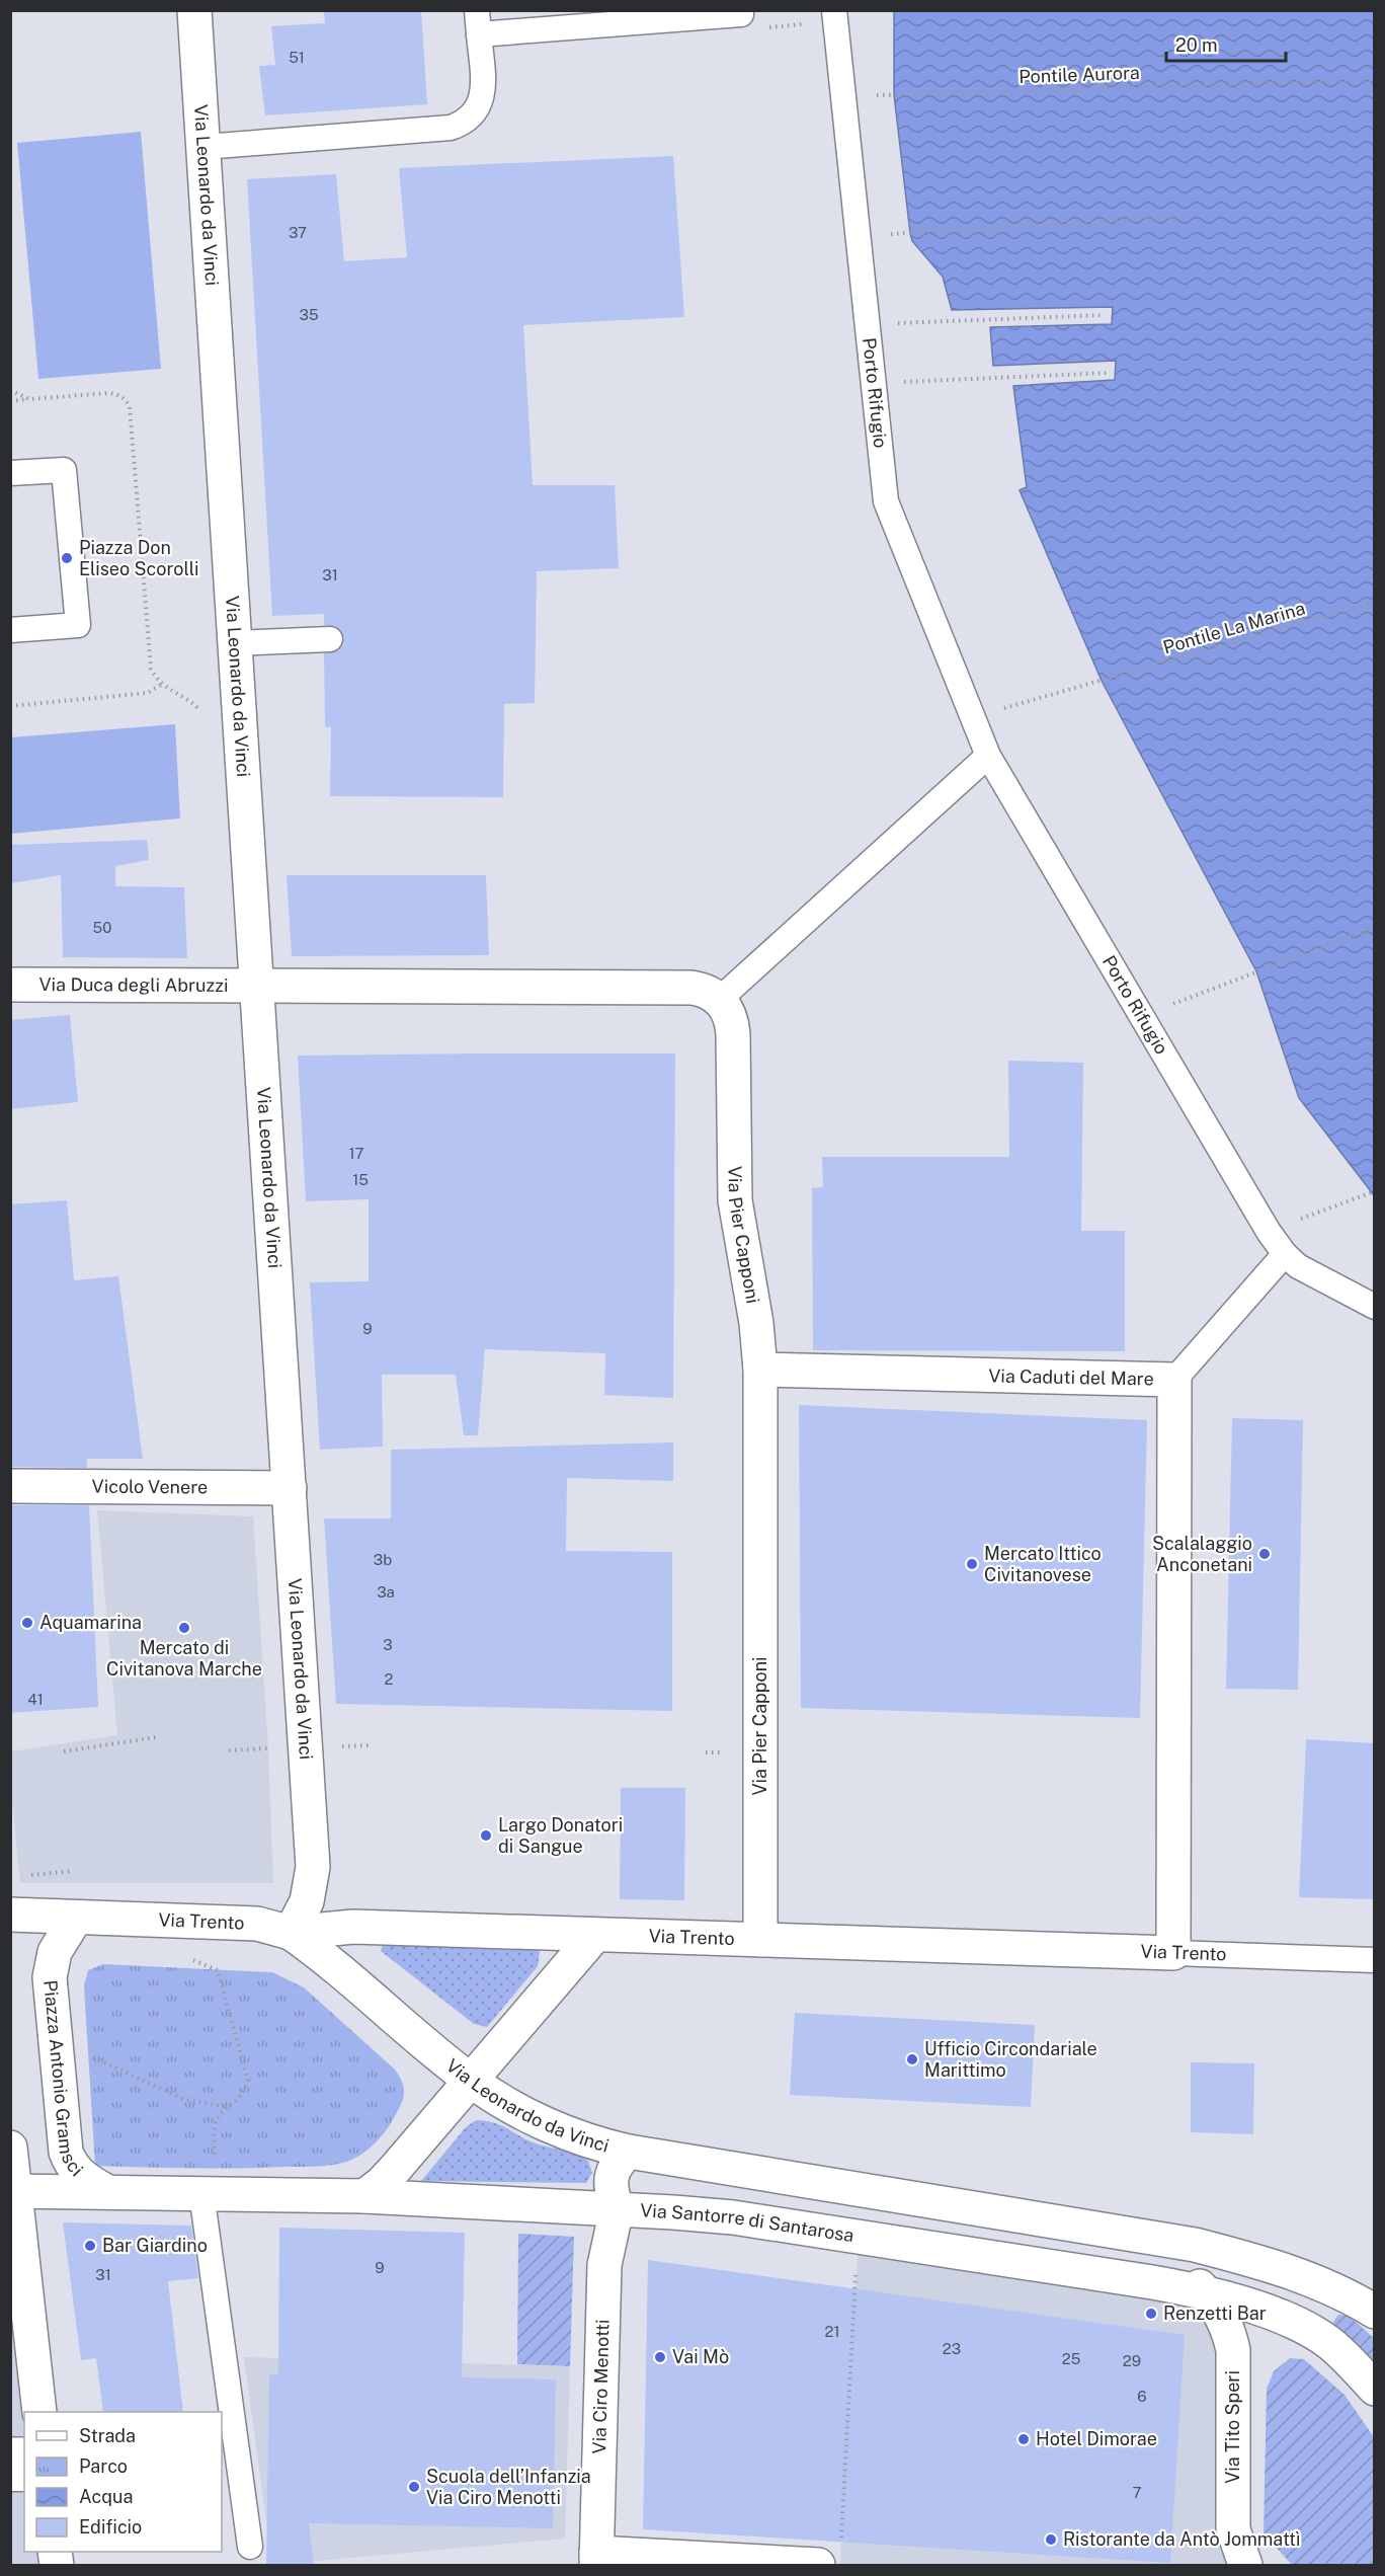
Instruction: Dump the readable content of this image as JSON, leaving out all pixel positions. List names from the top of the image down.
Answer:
{
  "streets": {
    "street": [
      "Via Leonardo da Vinci",
      "Via Duca degli Abruzzi",
      "Via Pier Capponi",
      "Via Caduti del Mare",
      "Vicolo Venere",
      "Via Trento",
      "Piazza Antonio Gramsci",
      "Via Santorre di Santarosa",
      "Via Ciro Menotti",
      "Via Tito Speri"
    ],
    "lane": ["Porto Rifugio"],
    "path": ["Pontile Aurora", "Pontile La Marina"]
  },
  "crossings": [
    ["Via Leonardo da Vinci", "Via Duca degli Abruzzi"],
    ["Via Leonardo da Vinci", "Vicolo Venere"],
    ["Via Leonardo da Vinci", "Via Trento"],
    ["Via Leonardo da Vinci", "Via Santorre di Santarosa"],
    ["Via Leonardo da Vinci", "Via Ciro Menotti"],
    ["Porto Rifugio", "Pontile La Marina"],
    ["Via Pier Capponi", "Via Caduti del Mare"],
    ["Via Pier Capponi", "Via Trento"],
    ["Via Caduti del Mare", "Via Trento"],
    ["Via Trento", "Piazza Antonio Gramsci"],
    ["Piazza Antonio Gramsci", "Via Santorre di Santarosa"],
    ["Via Santorre di Santarosa", "Via Ciro Menotti"],
    ["Via Santorre di Santarosa", "Via Tito Speri"]
  ],
  "places": [
    "Piazza Don Eliseo Scorolli",
    "Scalalaggio Anconetani",
    "Mercato Ittico Civitanovese",
    "Aquamarina",
    "Mercato di Civitanova Marche",
    "Largo Donatori di Sangue",
    "Ufficio Circondariale Marittimo",
    "Bar Giardino",
    "Renzetti Bar",
    "Vai Mò",
    "Hotel Dimorae",
    "Scuola dell’Infanzia Via Ciro Menotti",
    "Ristorante da Antò Jommattì"
  ],
  "house_numbers": [
    "51",
    "37",
    "35",
    "31",
    "50",
    "17",
    "15",
    "9",
    "3b",
    "3a",
    "3",
    "2",
    "41",
    "9",
    "31",
    "21",
    "23",
    "25",
    "29",
    "6",
    "7"
  ],
  "legend": [
    "Strada",
    "Parco",
    "Acqua",
    "Edificio"
  ],
  "scale_bar": "20 m"
}
